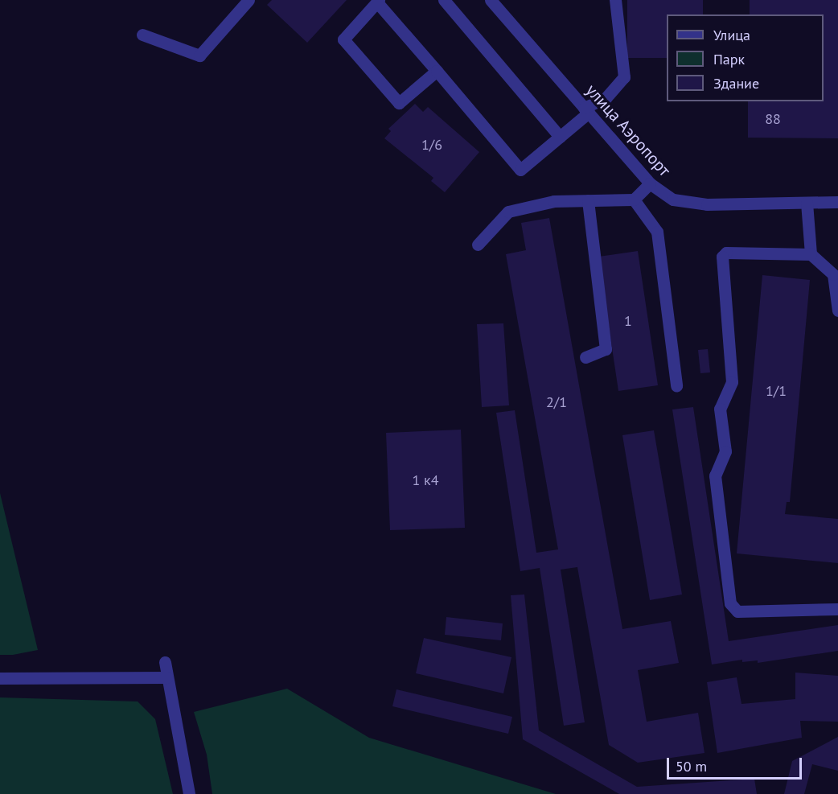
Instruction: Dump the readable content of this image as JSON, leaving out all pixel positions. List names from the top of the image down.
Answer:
{
  "streets": {
    "street": ["улица Аэропорт"]
  },
  "house_numbers": [
    "88",
    "1/6",
    "1",
    "1/1",
    "2/1",
    "1 к4"
  ],
  "legend": ["Улица", "Парк", "Здание"],
  "scale_bar": "50 m"
}
